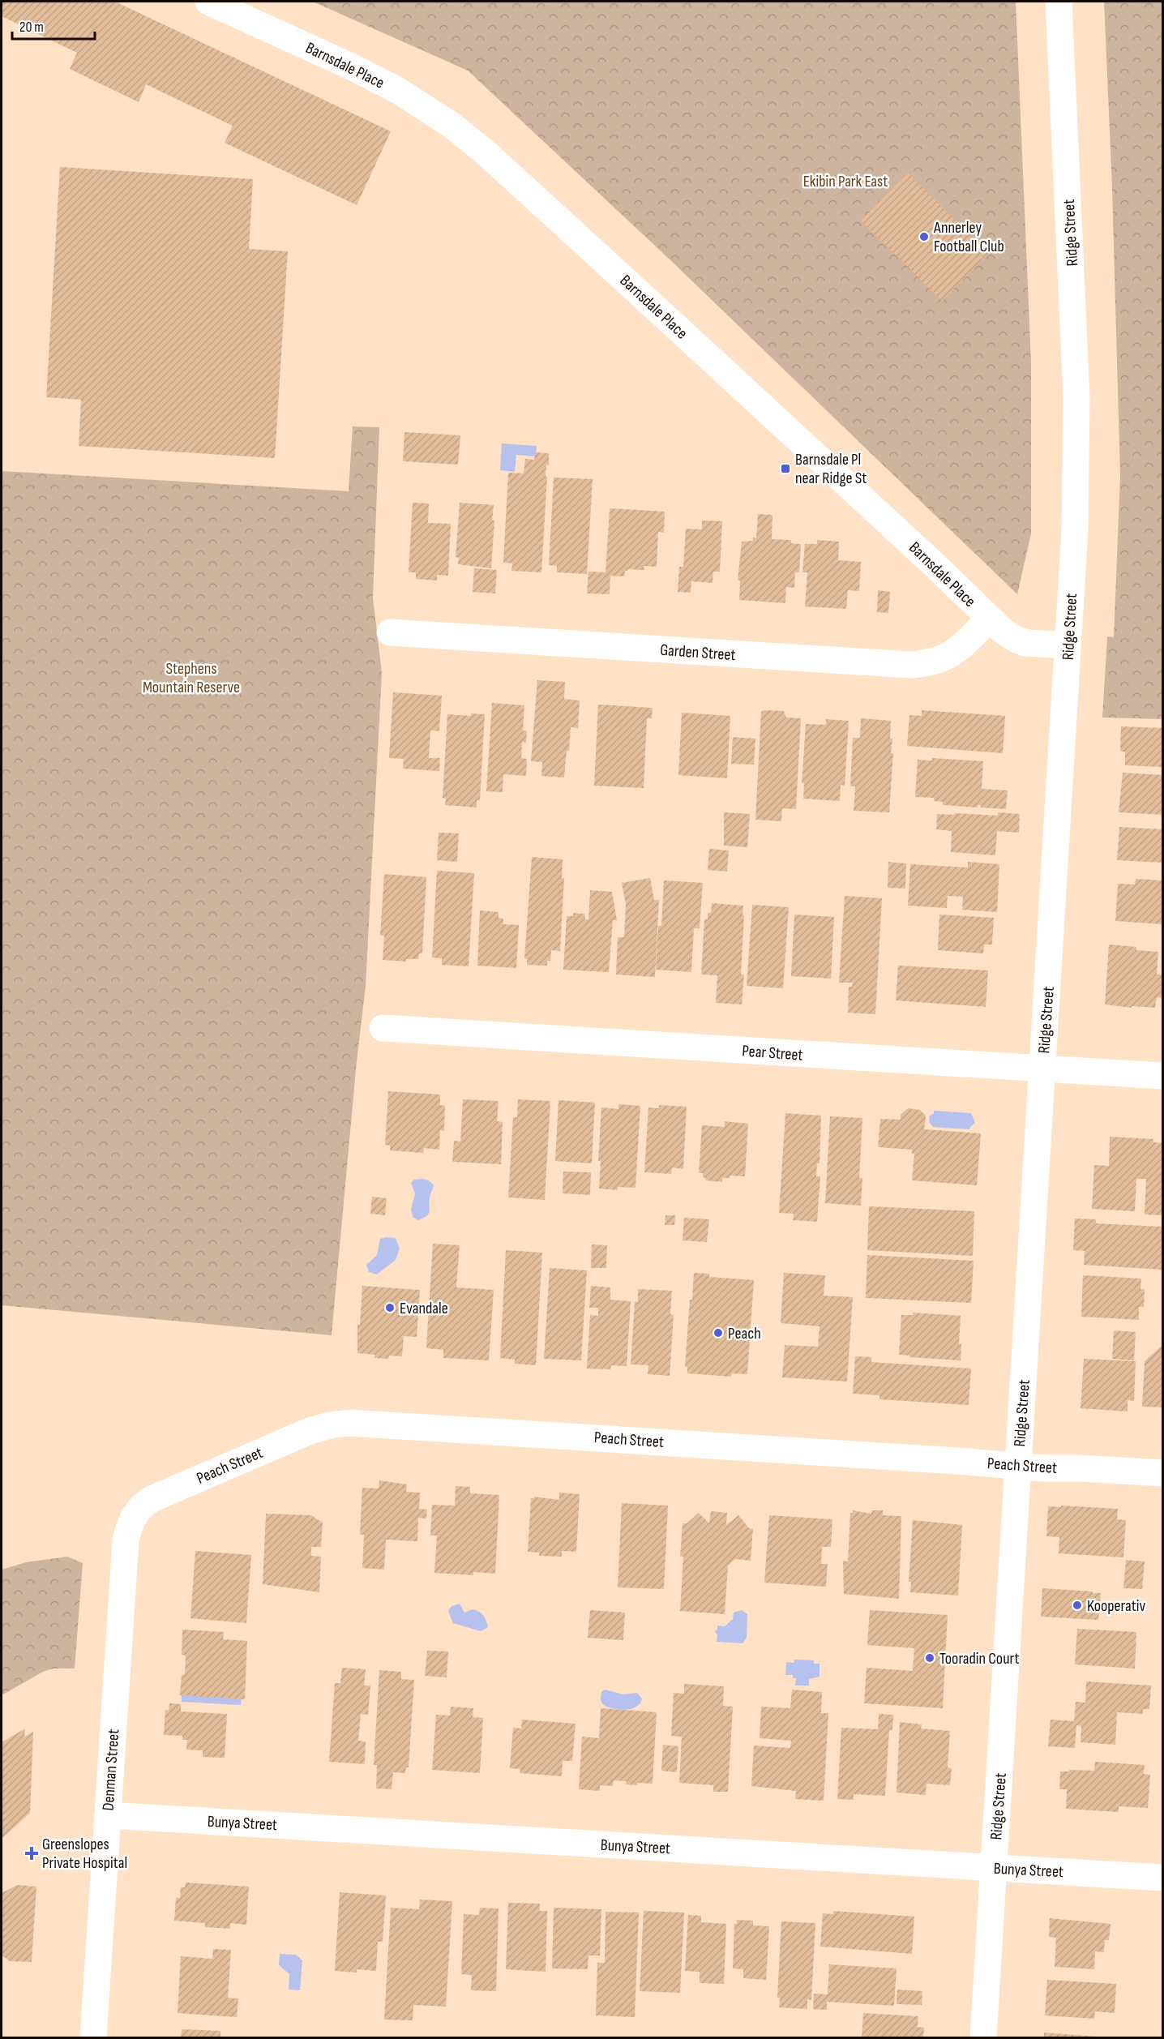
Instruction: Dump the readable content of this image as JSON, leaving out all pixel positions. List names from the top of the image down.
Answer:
{
  "streets": {
    "street": [
      "Barnsdale Place",
      "Ridge Street",
      "Garden Street",
      "Pear Street",
      "Peach Street",
      "Denman Street",
      "Bunya Street"
    ]
  },
  "crossings": [
    ["Barnsdale Place", "Ridge Street"],
    ["Barnsdale Place", "Garden Street"],
    ["Ridge Street", "Pear Street"],
    ["Ridge Street", "Peach Street"],
    ["Ridge Street", "Bunya Street"],
    ["Peach Street", "Denman Street"],
    ["Denman Street", "Bunya Street"]
  ],
  "parks": ["Ekibin Park East", "Stephens Mountain Reserve"],
  "places": {
    "other": [
      "Annerley Football Club",
      "Evandale",
      "Peach",
      "Kooperativ",
      "Tooradin Court"
    ],
    "transit": ["Barnsdale Pl near Ridge St"],
    "health": ["Greenslopes Private Hospital"]
  },
  "scale_bar": "20 m"
}
